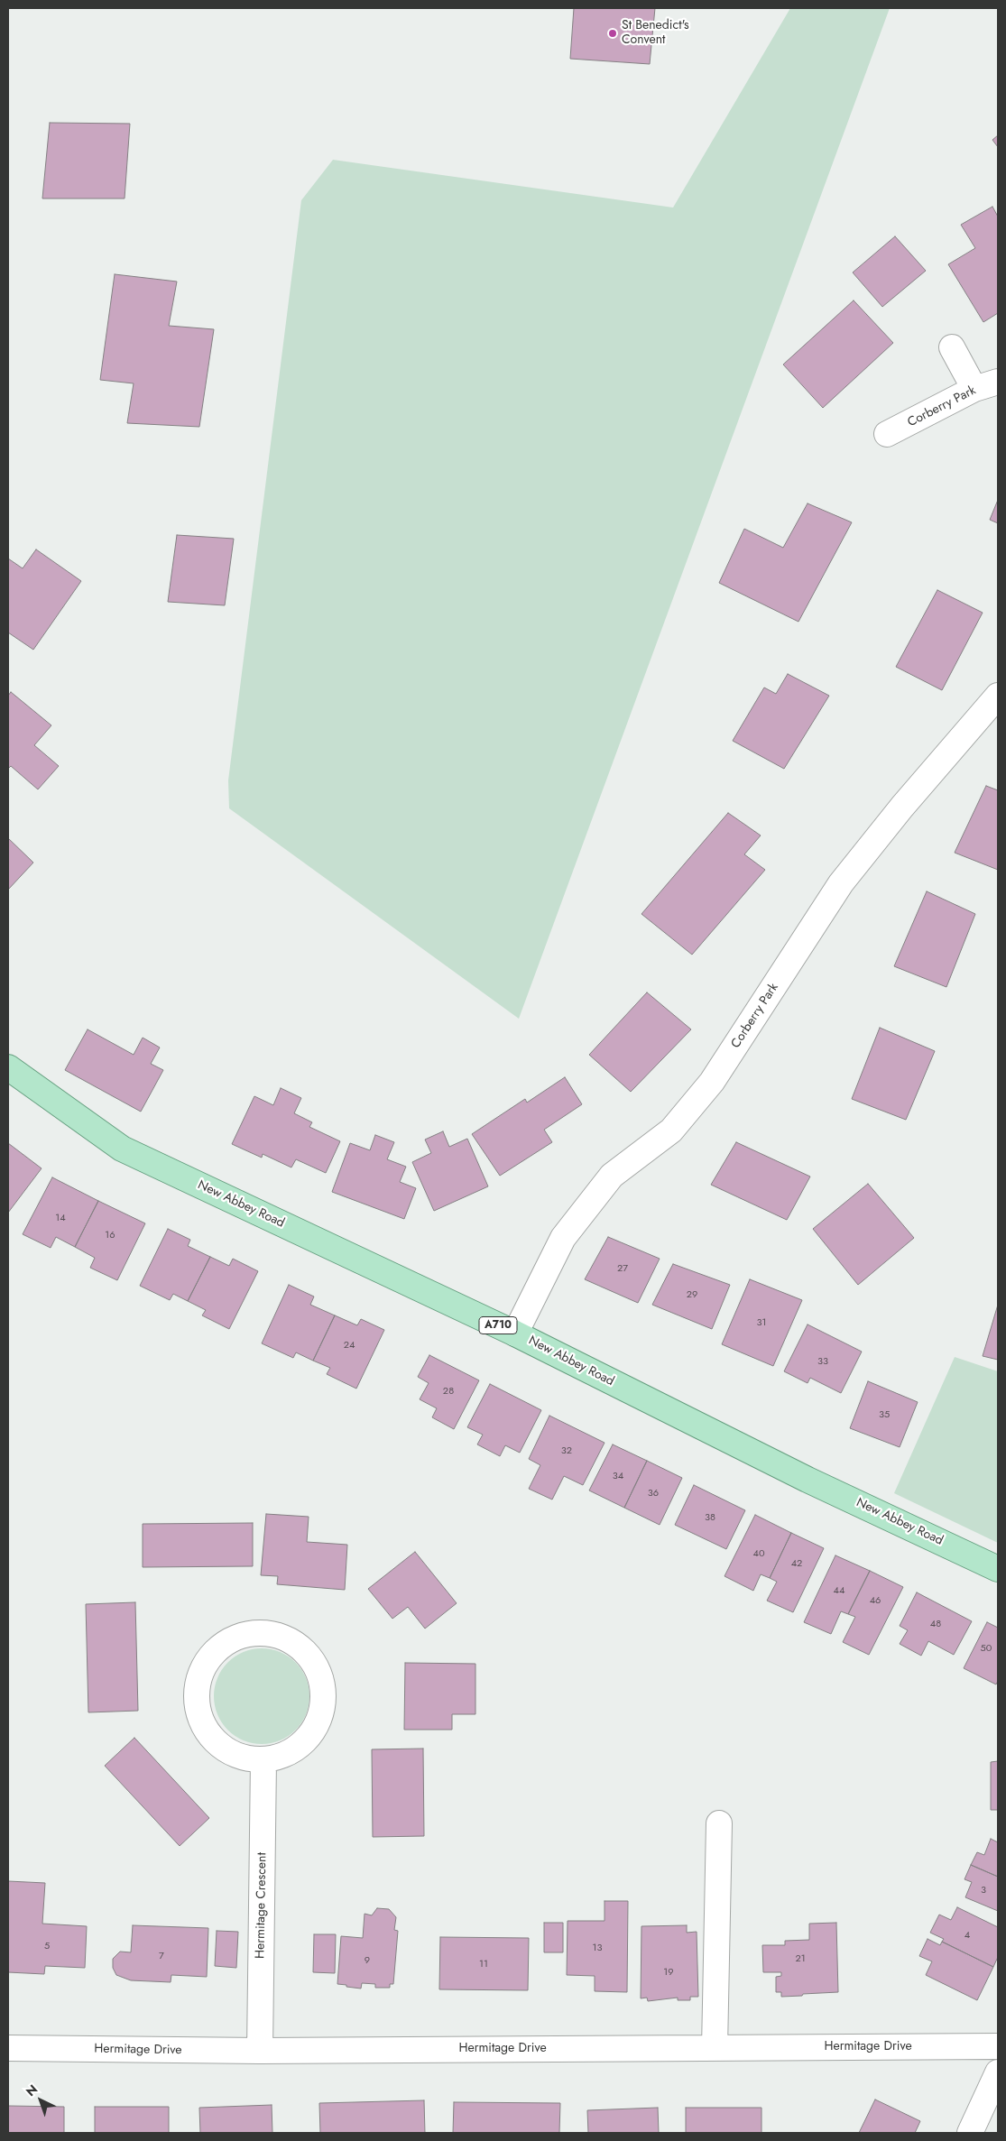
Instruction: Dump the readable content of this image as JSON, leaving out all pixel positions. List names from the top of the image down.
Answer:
{
  "streets": {
    "main road": ["New Abbey Road", "A710"],
    "street": ["Corberry Park", "Hermitage Crescent", "Hermitage Drive"]
  },
  "crossings": [
    ["Corberry Park", "New Abbey Road"],
    ["Hermitage Crescent", "Hermitage Drive"]
  ],
  "places": ["St Benedict's Convent"],
  "house_numbers": [
    "14",
    "16",
    "27",
    "29",
    "31",
    "24",
    "33",
    "28",
    "35",
    "32",
    "34",
    "36",
    "38",
    "40",
    "42",
    "44",
    "46",
    "48",
    "50",
    "3",
    "4",
    "5",
    "13",
    "7",
    "21",
    "9",
    "11",
    "19"
  ],
  "north": "top left"
}
